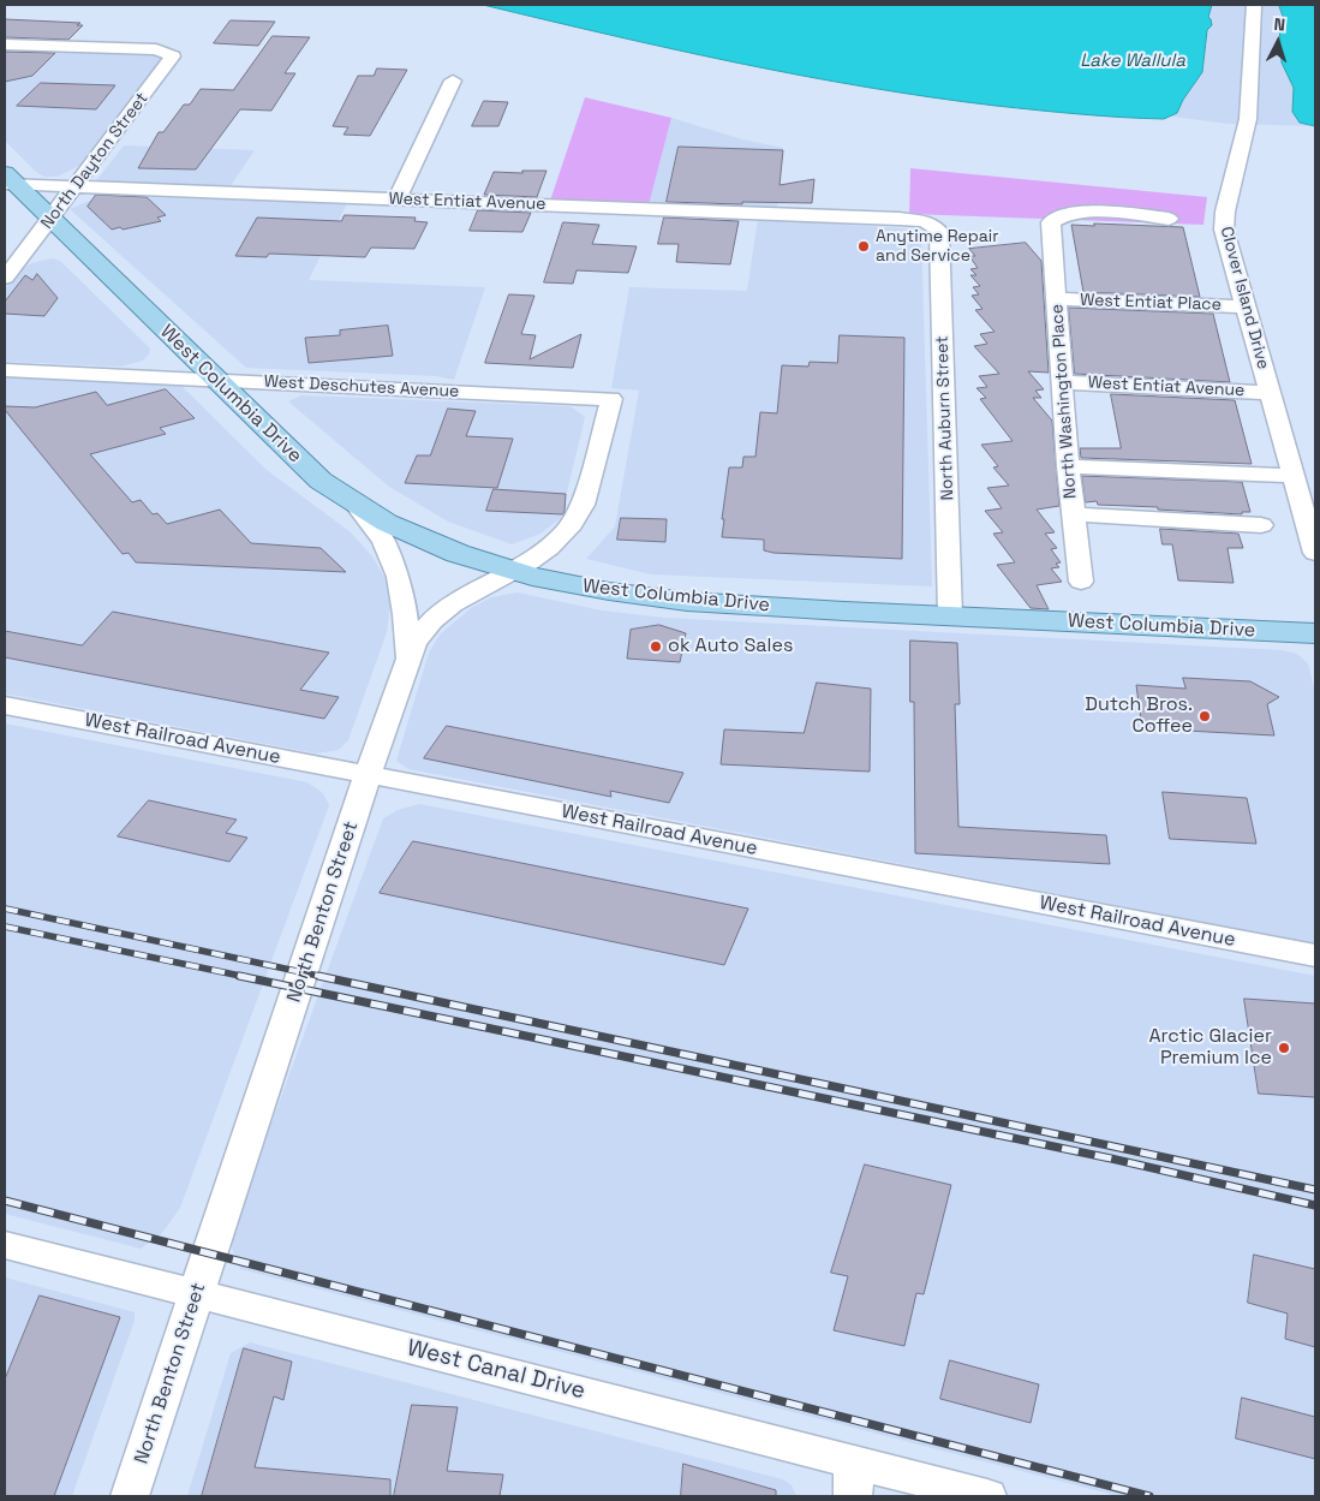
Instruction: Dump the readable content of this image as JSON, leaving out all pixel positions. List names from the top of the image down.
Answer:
{
  "streets": {
    "main road": ["West Columbia Drive"],
    "street": [
      "North Dayton Street",
      "West Entiat Avenue",
      "Clover Island Drive",
      "West Entiat Place",
      "West Deschutes Avenue",
      "North Washington Place",
      "North Auburn Street",
      "West Railroad Avenue",
      "North Benton Street",
      "West Canal Drive"
    ]
  },
  "crossings": [
    ["North Dayton Street", "West Entiat Avenue"],
    ["North Dayton Street", "West Columbia Drive"],
    ["West Entiat Avenue", "Clover Island Drive"],
    ["West Entiat Avenue", "West Columbia Drive"],
    ["West Entiat Avenue", "North Washington Place"],
    ["West Entiat Avenue", "North Auburn Street"],
    ["Clover Island Drive", "West Entiat Place"],
    ["West Entiat Place", "North Washington Place"],
    ["West Deschutes Avenue", "West Columbia Drive"],
    ["West Deschutes Avenue", "North Benton Street"],
    ["West Columbia Drive", "North Auburn Street"],
    ["West Columbia Drive", "North Benton Street"],
    ["West Railroad Avenue", "North Benton Street"],
    ["North Benton Street", "West Canal Drive"]
  ],
  "water": ["Lake Wallula"],
  "places": [
    "Anytime Repair and Service",
    "ok Auto Sales",
    "Dutch Bros. Coffee",
    "Arctic Glacier Premium Ice"
  ],
  "north": "top"
}
